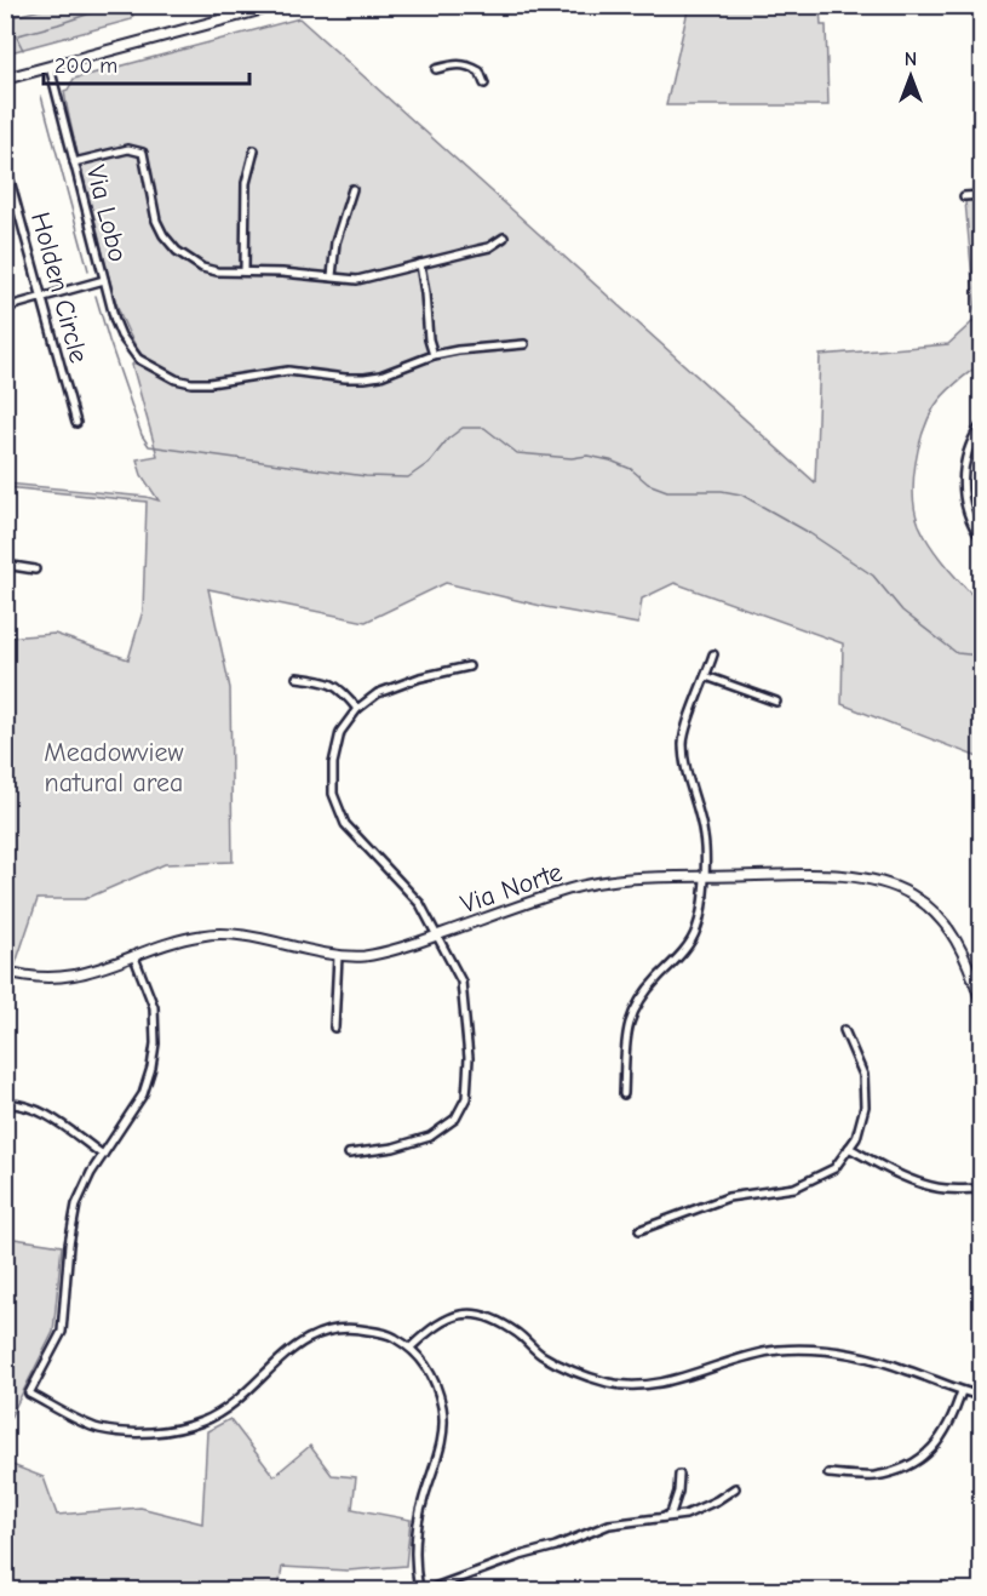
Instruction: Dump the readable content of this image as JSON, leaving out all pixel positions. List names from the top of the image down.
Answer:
{
  "streets": {
    "street": ["Via Lobo", "Holden Circle", "Via Norte"]
  },
  "parks": ["Meadowview natural area"],
  "scale_bar": "200 m",
  "north": "top"
}
